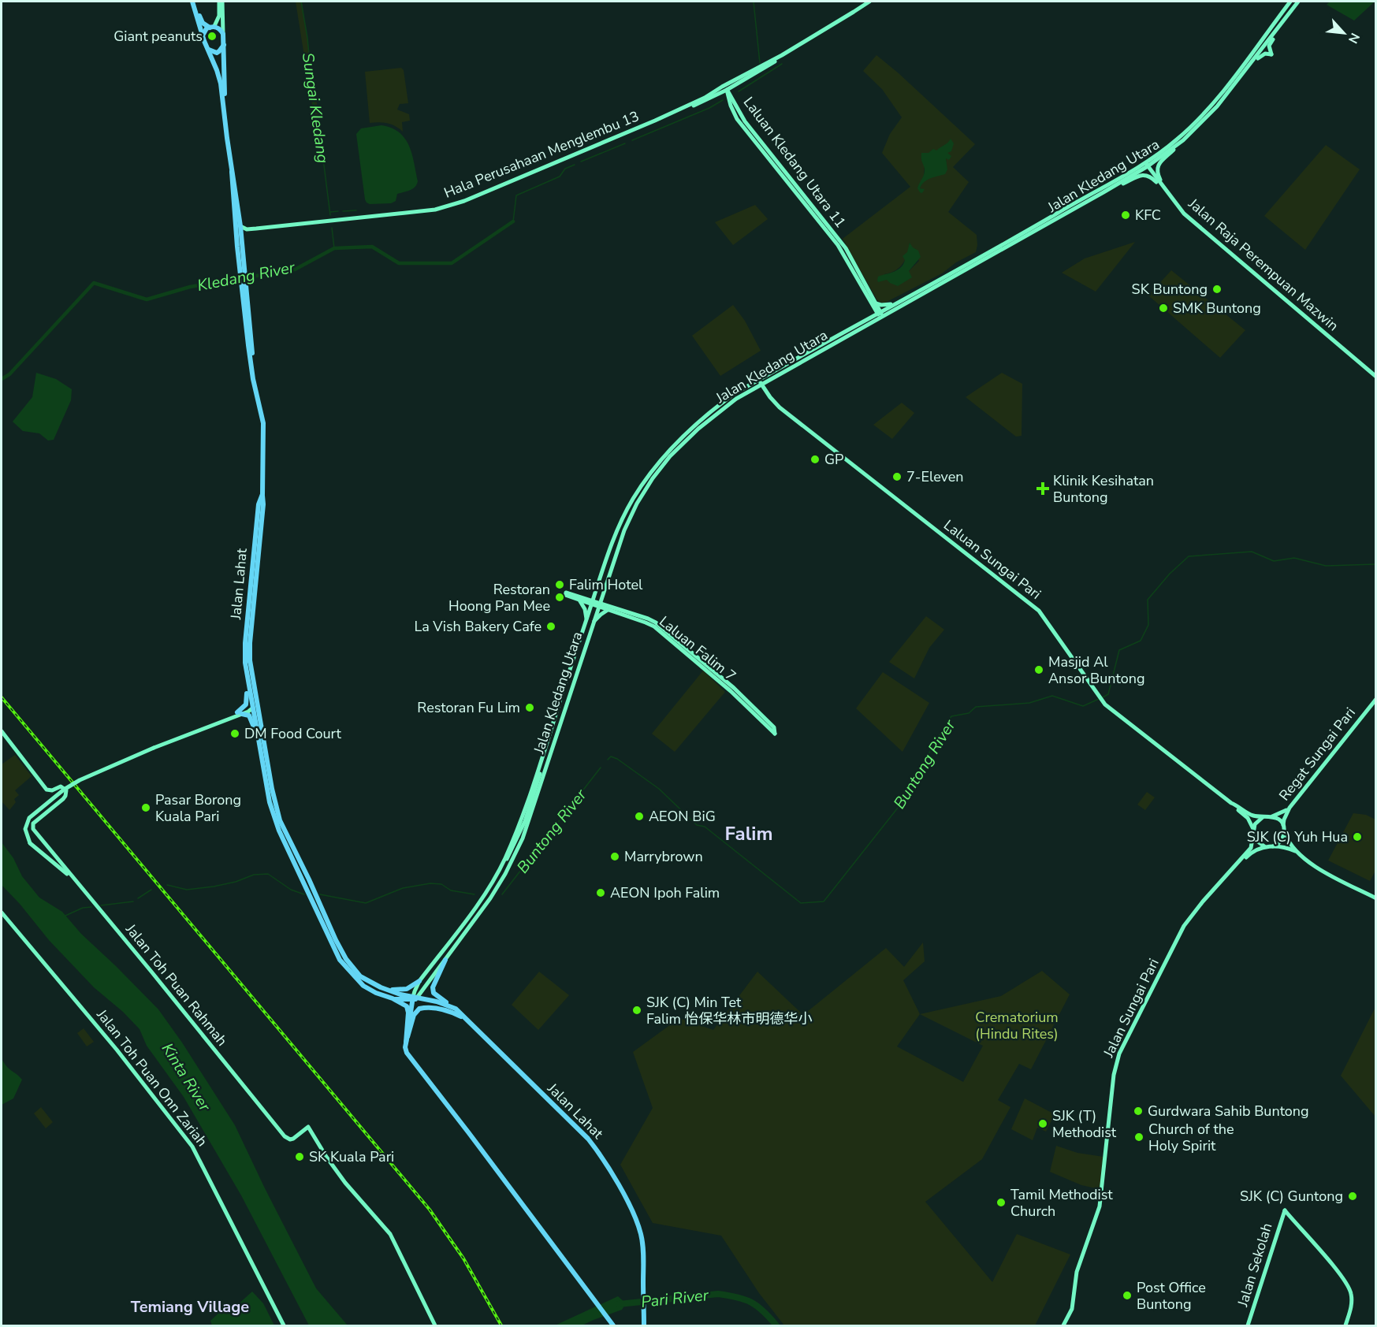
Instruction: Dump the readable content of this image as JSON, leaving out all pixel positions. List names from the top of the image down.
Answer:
{
  "streets": {
    "main road": [
      "Hala Perusahaan Menglembu 13",
      "Laluan Kledang Utara 11",
      "Jalan Kledang Utara",
      "Jalan Raja Perempuan Mazwin",
      "Laluan Sungai Pari",
      "Jalan Lahat",
      "Laluan Falim 7",
      "Regat Sungai Pari",
      "Jalan Toh Puan Rahmah",
      "Jalan Sungai Pari",
      "Jalan Toh Puan Onn Zariah",
      "Jalan Sekolah"
    ]
  },
  "crossings": [
    ["Hala Perusahaan Menglembu 13", "Laluan Kledang Utara 11"],
    ["Laluan Kledang Utara 11", "Jalan Kledang Utara"],
    ["Jalan Kledang Utara", "Jalan Raja Perempuan Mazwin"],
    ["Jalan Kledang Utara", "Laluan Sungai Pari"],
    ["Jalan Kledang Utara", "Jalan Lahat"],
    ["Jalan Kledang Utara", "Laluan Falim 7"],
    ["Laluan Sungai Pari", "Regat Sungai Pari"],
    ["Laluan Sungai Pari", "Jalan Sungai Pari"],
    ["Regat Sungai Pari", "Jalan Sungai Pari"]
  ],
  "districts": ["Falim", "Temiang Village"],
  "water": [
    "Sungai Kledang",
    "Kledang River",
    "Buntong River",
    "Kinta River",
    "Pari River"
  ],
  "parks": ["Crematorium (Hindu Rites)"],
  "places": {
    "other": [
      "Giant peanuts",
      "KFC",
      "SK Buntong",
      "SMK Buntong",
      "GP",
      "7-Eleven",
      "Falim Hotel",
      "Restoran Hoong Pan Mee",
      "La Vish Bakery Cafe",
      "Masjid Al Ansor Buntong",
      "Restoran Fu Lim",
      "DM Food Court",
      "Pasar Borong Kuala Pari",
      "AEON BiG",
      "SJK (C) Yuh Hua",
      "Marrybrown",
      "AEON Ipoh Falim",
      "SJK (C) Min Tet Falim 怡保华林市明德华小",
      "Gurdwara Sahib Buntong",
      "SJK (T) Methodist",
      "Church of the Holy Spirit",
      "SK Kuala Pari",
      "SJK (C) Guntong",
      "Tamil Methodist Church",
      "Post Office Buntong"
    ],
    "health": ["Klinik Kesihatan Buntong"]
  },
  "north": "bottom right"
}
